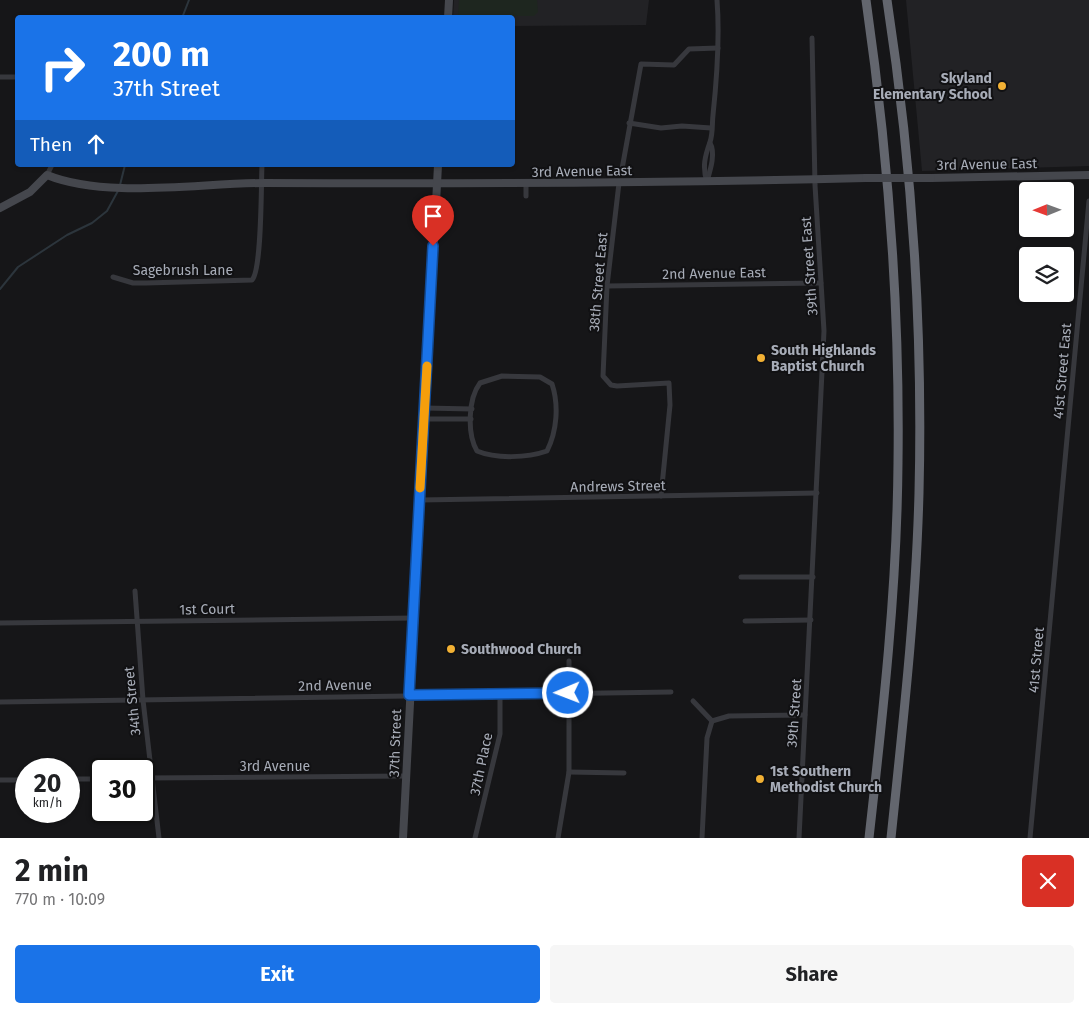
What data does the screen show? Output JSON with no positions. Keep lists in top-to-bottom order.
{
  "streets": {
    "street": [
      "3rd Avenue East",
      "39th Street East",
      "Sagebrush Lane",
      "2nd Avenue East",
      "38th Street East",
      "41st Street East",
      "Andrews Street",
      "1st Court",
      "41st Street",
      "2nd Avenue",
      "34th Street",
      "39th Street",
      "37th Street",
      "37th Place",
      "3rd Avenue"
    ]
  },
  "crossings": [
    ["3rd Avenue East", "39th Street East"],
    ["3rd Avenue East", "Sagebrush Lane"],
    ["3rd Avenue East", "38th Street East"],
    ["3rd Avenue East", "37th Street"],
    ["39th Street East", "2nd Avenue East"],
    ["39th Street East", "Andrews Street"],
    ["39th Street East", "39th Street"],
    ["2nd Avenue East", "38th Street East"],
    ["38th Street East", "Andrews Street"],
    ["41st Street East", "41st Street"],
    ["Andrews Street", "39th Street"],
    ["Andrews Street", "37th Street"],
    ["1st Court", "34th Street"],
    ["1st Court", "37th Street"],
    ["2nd Avenue", "34th Street"],
    ["2nd Avenue", "37th Street"],
    ["2nd Avenue", "37th Place"],
    ["37th Street", "3rd Avenue"]
  ],
  "places": [
    "Skyland Elementary School",
    "South Highlands Baptist Church",
    "Southwood Church",
    "1st Southern Methodist Church"
  ],
  "north": "left",
  "page": {
    "turn": ["200 m", "37th Street"],
    "then": "Then",
    "speed": "20 km/h",
    "limit": "30",
    "heading": ["2 min", "770 m · 10:09"],
    "buttons": ["Exit", "Share"]
  }
}
